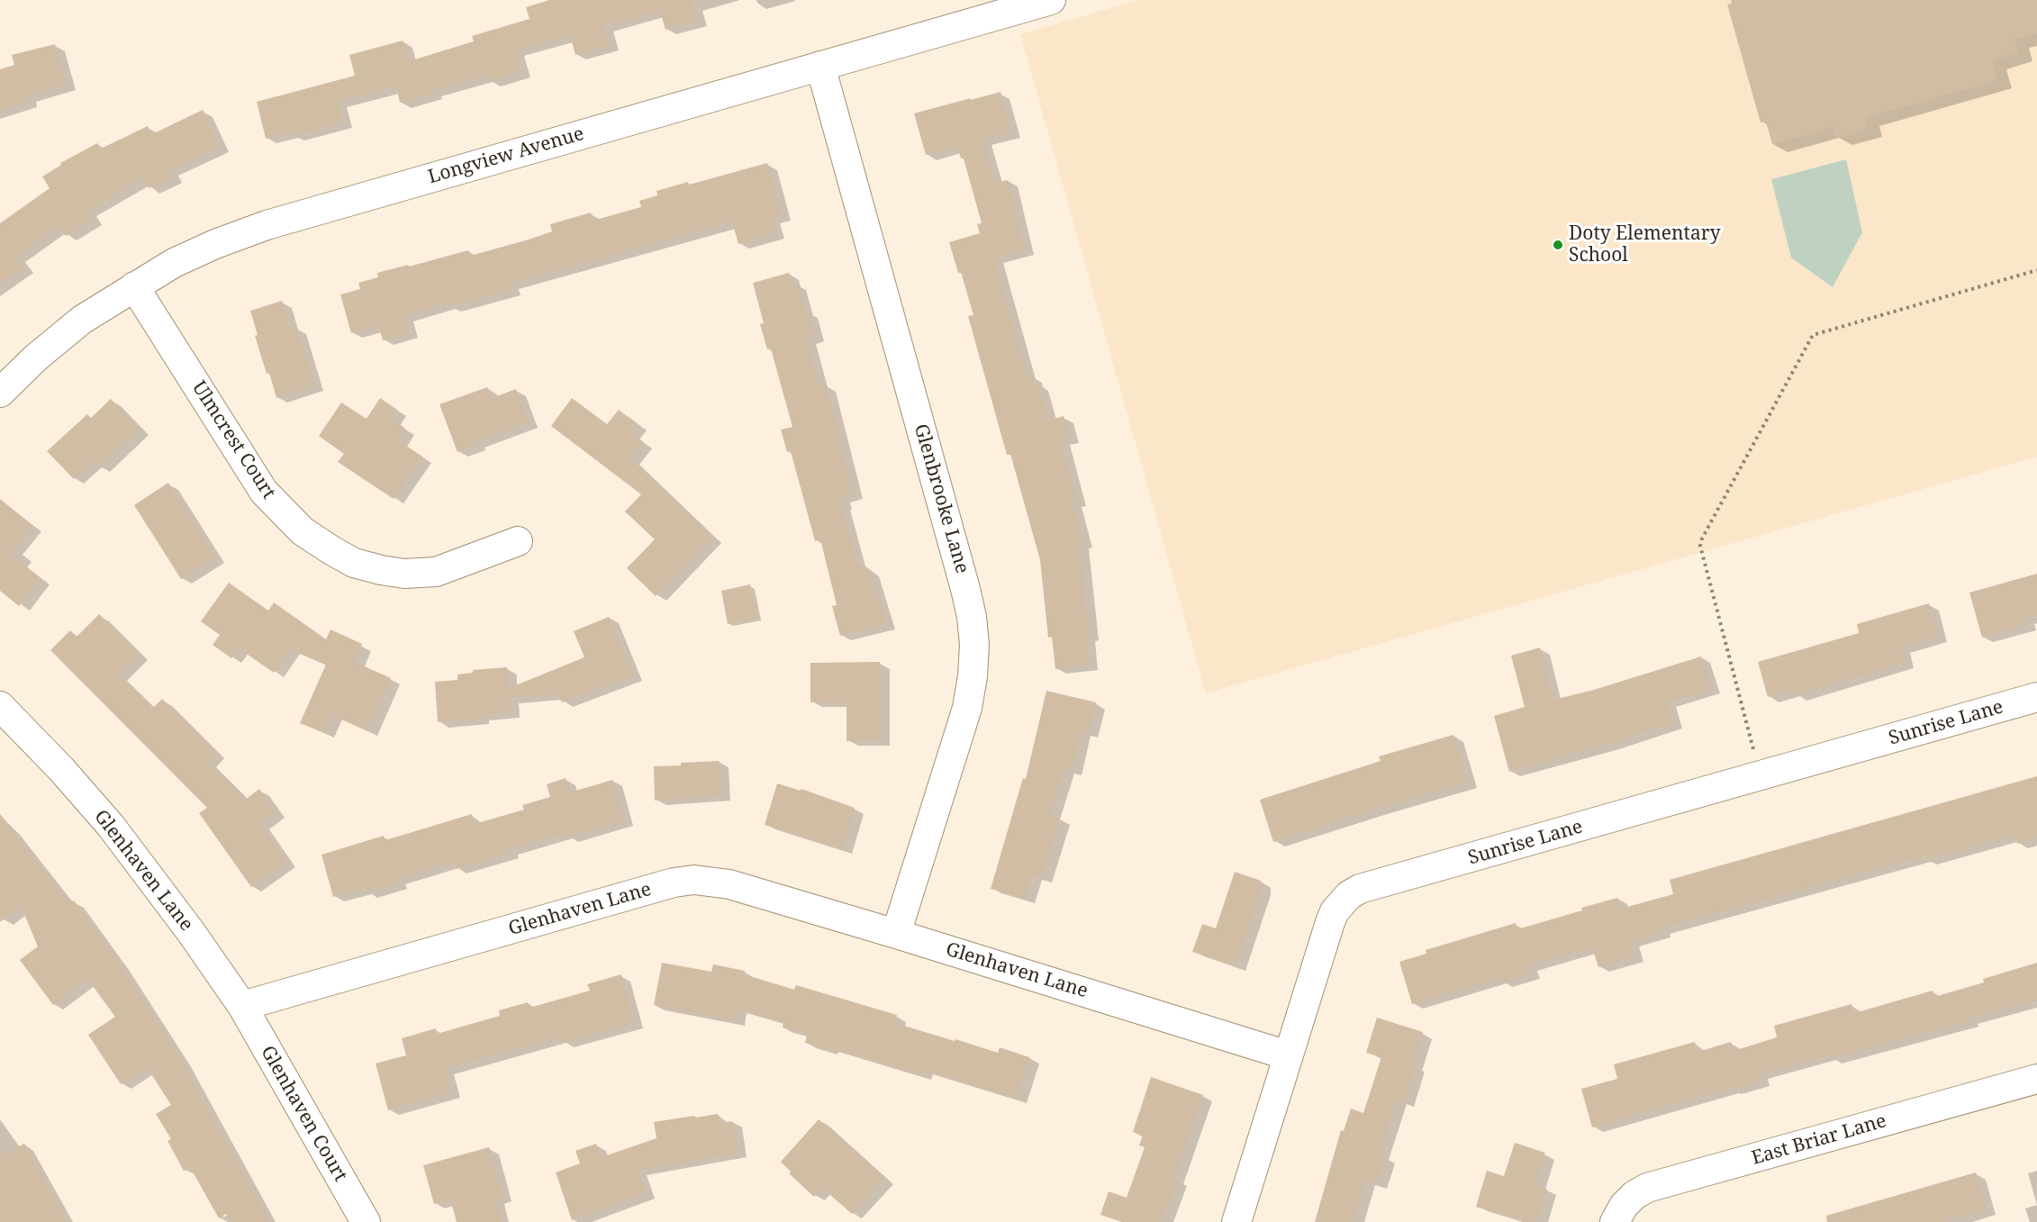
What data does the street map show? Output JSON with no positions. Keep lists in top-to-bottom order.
{
  "streets": {
    "street": [
      "Longview Avenue",
      "Ulmcrest Court",
      "Glenbrooke Lane",
      "Sunrise Lane",
      "Glenhaven Lane",
      "Glenhaven Court",
      "East Briar Lane"
    ]
  },
  "crossings": [
    ["Longview Avenue", "Ulmcrest Court"],
    ["Longview Avenue", "Glenbrooke Lane"],
    ["Glenbrooke Lane", "Glenhaven Lane"],
    ["Sunrise Lane", "Glenhaven Lane"],
    ["Glenhaven Lane", "Glenhaven Court"]
  ],
  "places": ["Doty Elementary School"]
}
